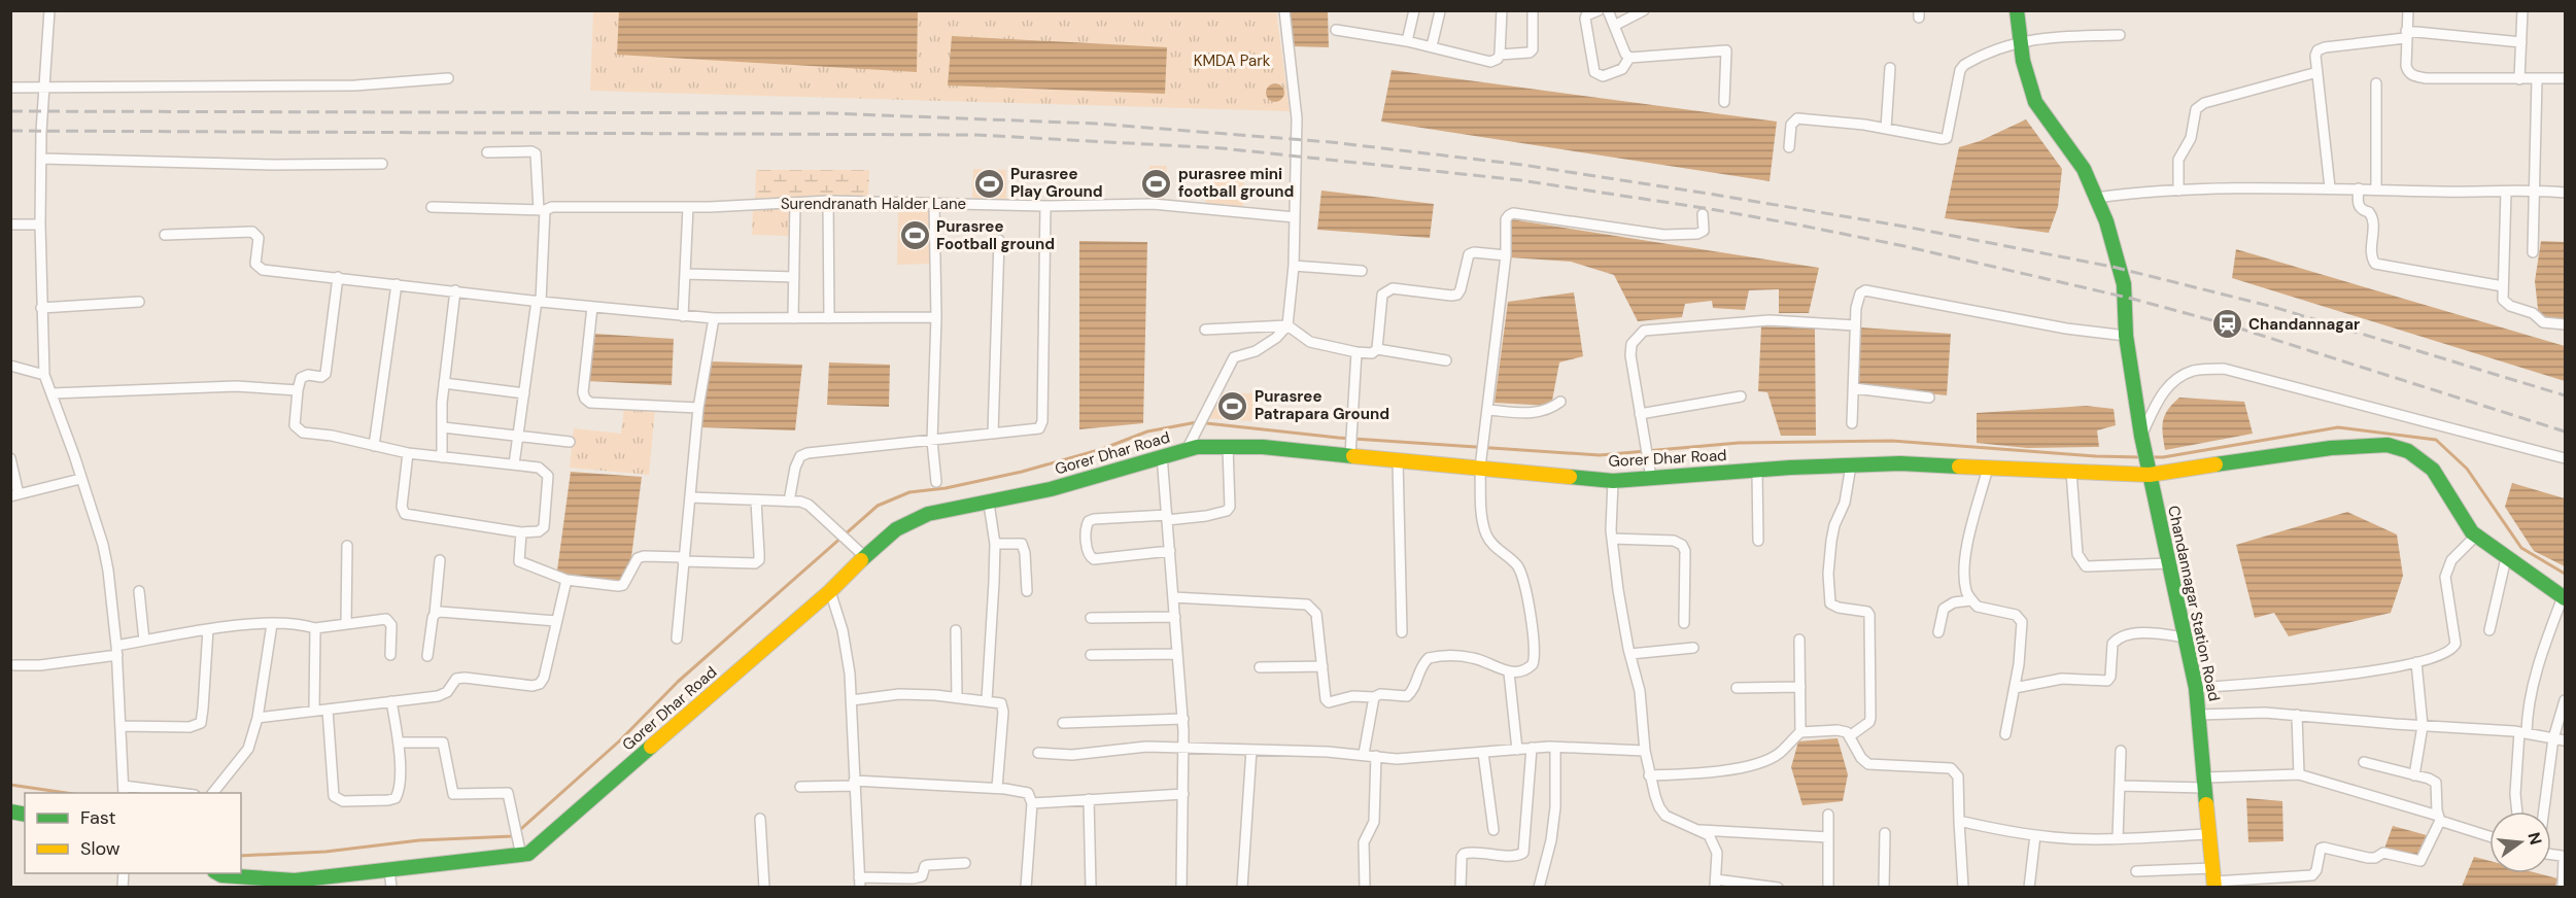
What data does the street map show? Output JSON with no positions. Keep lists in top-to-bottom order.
{
  "streets": {
    "street": ["Surendranath Halder Lane", "Gorer Dhar Road", "Chandannagar Station Road"]
  },
  "crossings": [
    ["Gorer Dhar Road", "Chandannagar Station Road"]
  ],
  "parks": ["KMDA Park"],
  "places": {
    "sports": [
      "Purasree Play Ground",
      "purasree mini football ground",
      "Purasree Football ground",
      "Purasree Patrapara Ground"
    ],
    "station": ["Chandannagar"]
  },
  "legend": ["Fast", "Slow"],
  "north": "right"
}
